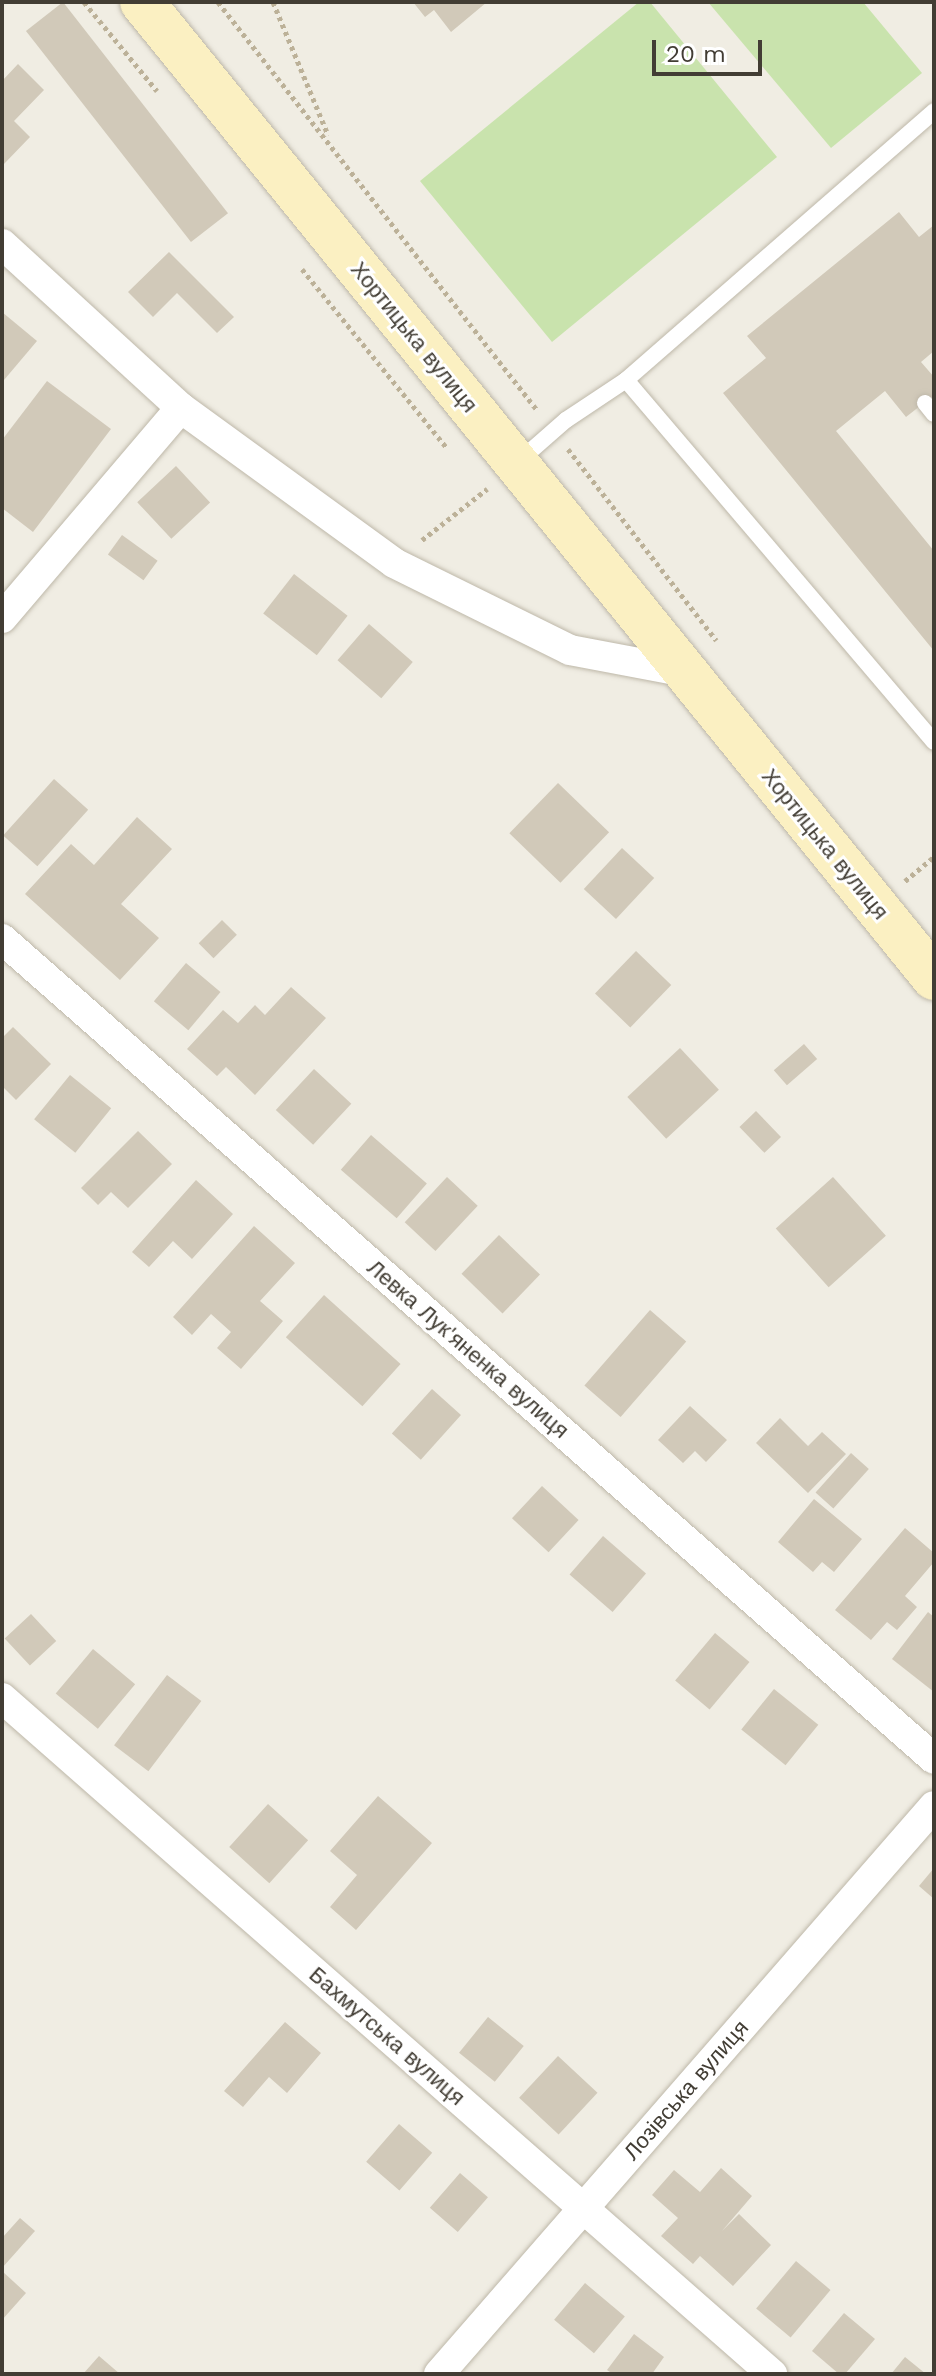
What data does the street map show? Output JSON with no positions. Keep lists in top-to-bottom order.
{
  "streets": {
    "street": [
      "Хортицька вулиця",
      "Левка Лук'яненка вулиця",
      "Бахмутська вулиця",
      "Лозівська вулиця"
    ]
  },
  "crossings": [
    ["Бахмутська вулиця", "Лозівська вулиця"]
  ],
  "scale_bar": "20 m"
}
